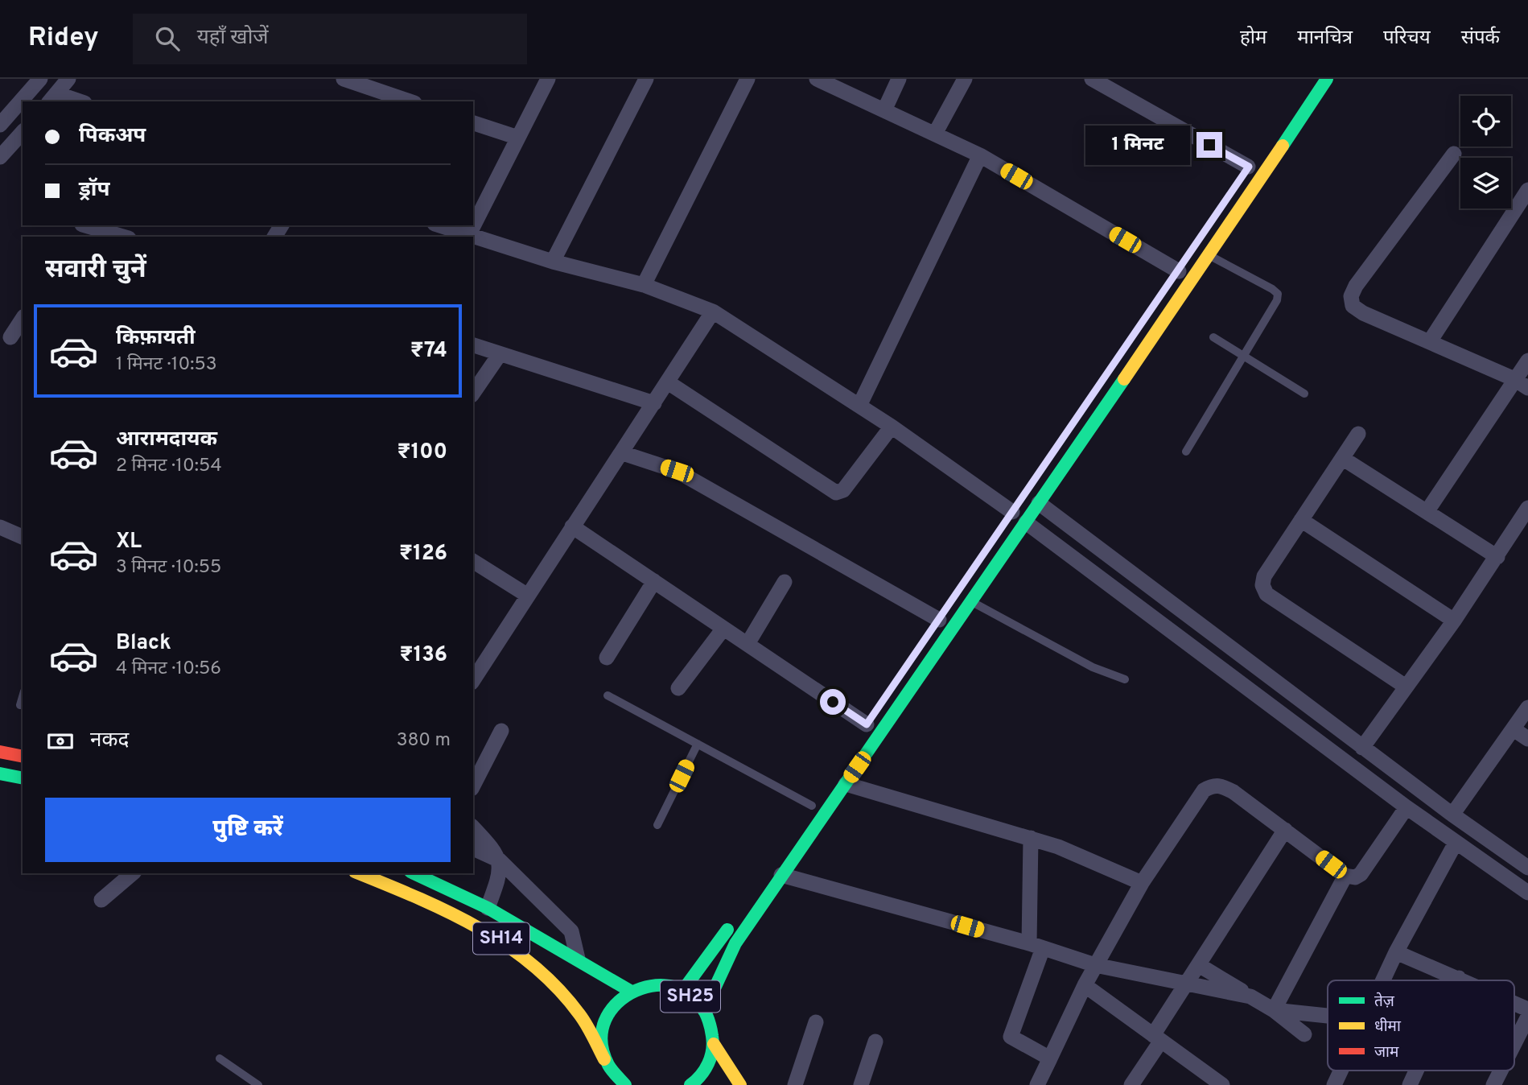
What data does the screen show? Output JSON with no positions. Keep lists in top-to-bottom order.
{
  "streets": {
    "main road": ["SH14", "SH25"]
  },
  "crossings": [
    ["SH14", "SH25"]
  ],
  "legend": ["तेज़", "धीमा", "जाम"],
  "page": {
    "header": "Ridey",
    "search": "यहाँ खोजें",
    "nav": [
      "होम",
      "मानचित्र",
      "परिचय",
      "संपर्क"
    ],
    "banner": ["पिकअप", "ड्रॉप"],
    "bubble": "1 मिनट",
    "heading": "सवारी चुनें",
    "list": [
      {
        "name": "किफ़ायती",
        "note": "1 मिनट · 10:53",
        "value": "₹74"
      },
      {
        "name": "आरामदायक",
        "note": "2 मिनट · 10:54",
        "value": "₹100"
      },
      {
        "name": "XL",
        "note": "3 मिनट · 10:55",
        "value": "₹126"
      },
      {
        "name": "Black",
        "note": "4 मिनट · 10:56",
        "value": "₹136"
      }
    ],
    "pay": ["नकद", "380 m"],
    "buttons": "पुष्टि करें"
  }
}
